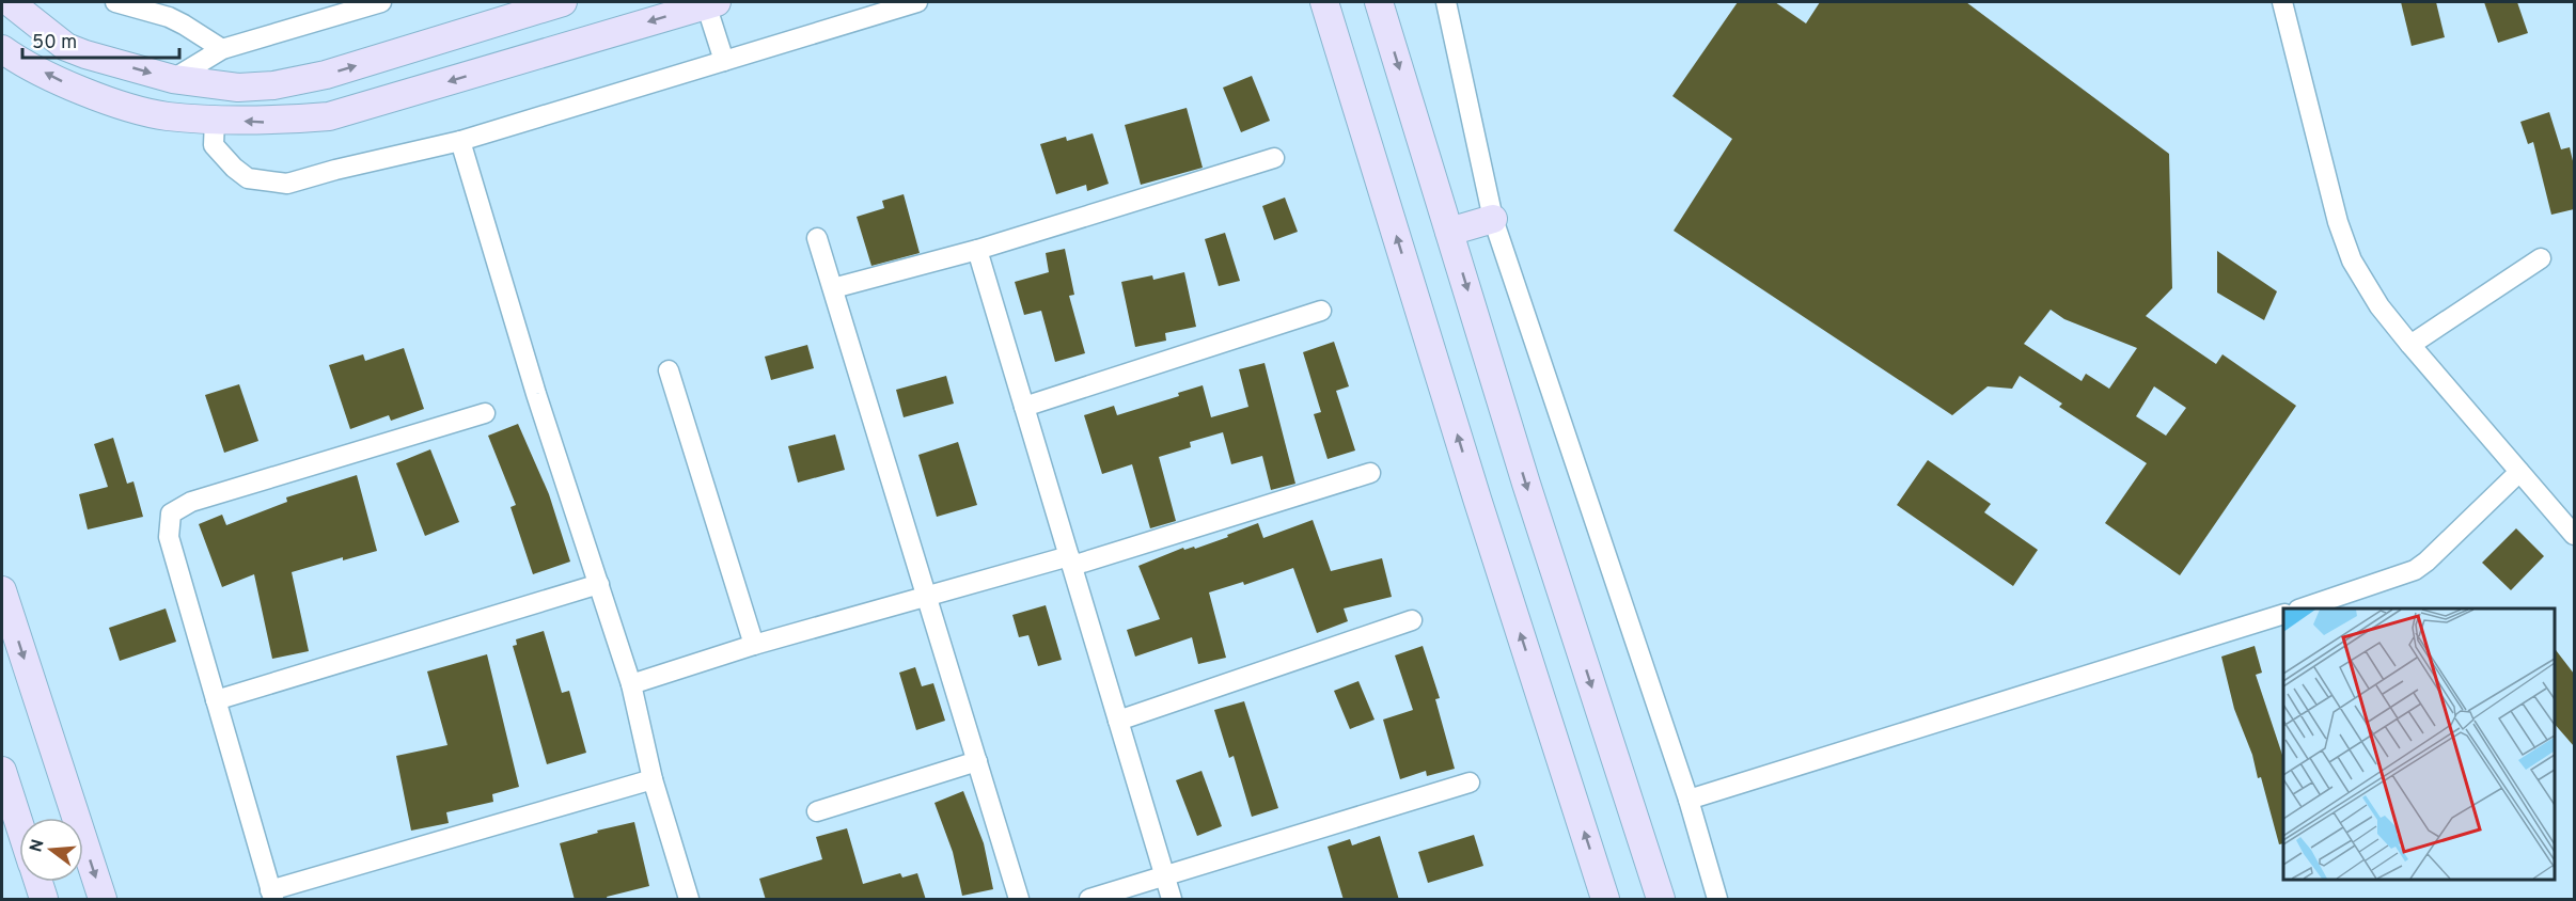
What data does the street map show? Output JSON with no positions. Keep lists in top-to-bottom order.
{
  "scale_bar": "50 m",
  "north": "left"
}
